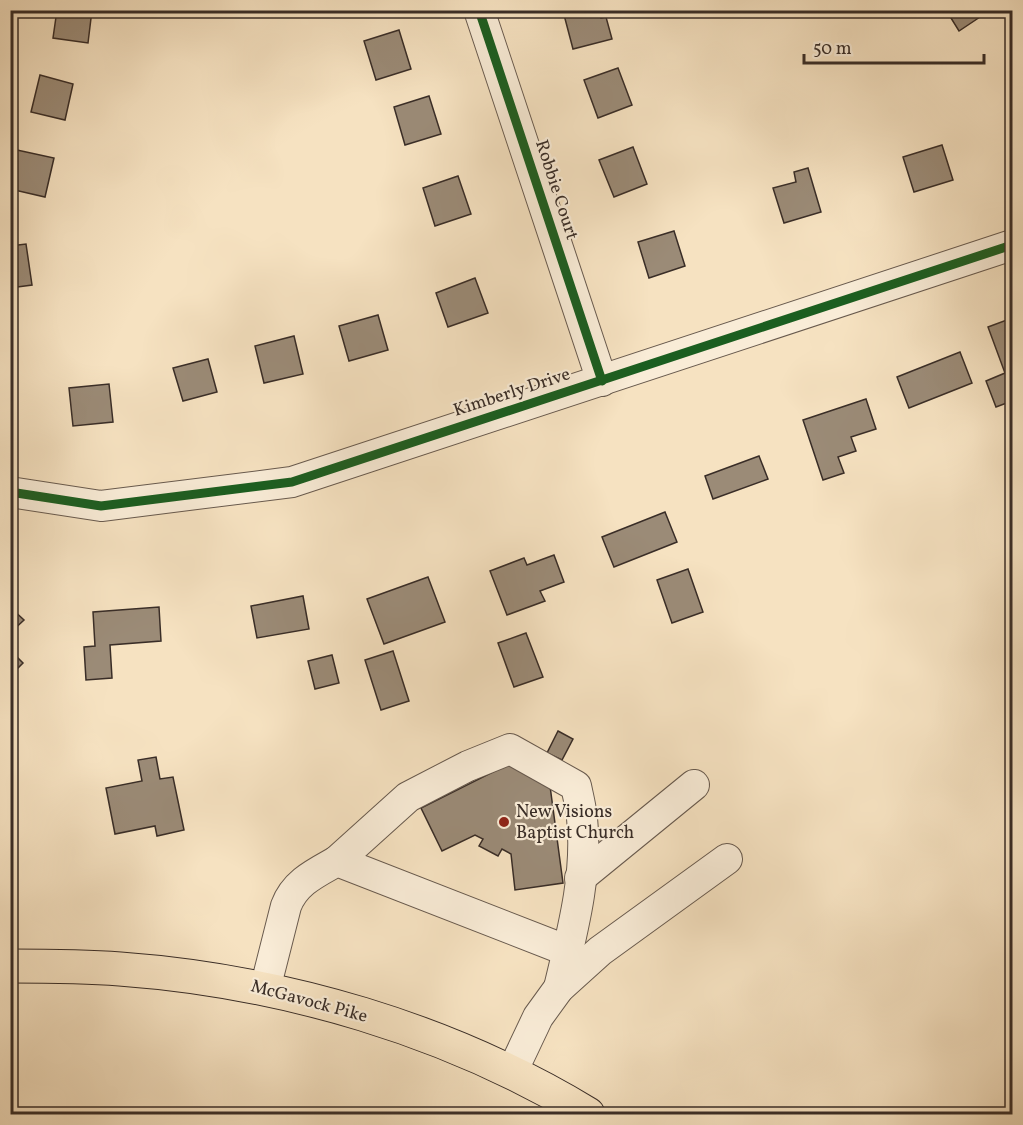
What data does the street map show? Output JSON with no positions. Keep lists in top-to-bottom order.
{
  "streets": {
    "main road": ["McGavock Pike"],
    "street": ["Robbie Court", "Kimberly Drive"]
  },
  "crossings": [
    ["Robbie Court", "Kimberly Drive"]
  ],
  "places": ["New Visions Baptist Church"],
  "scale_bar": "50 m"
}
